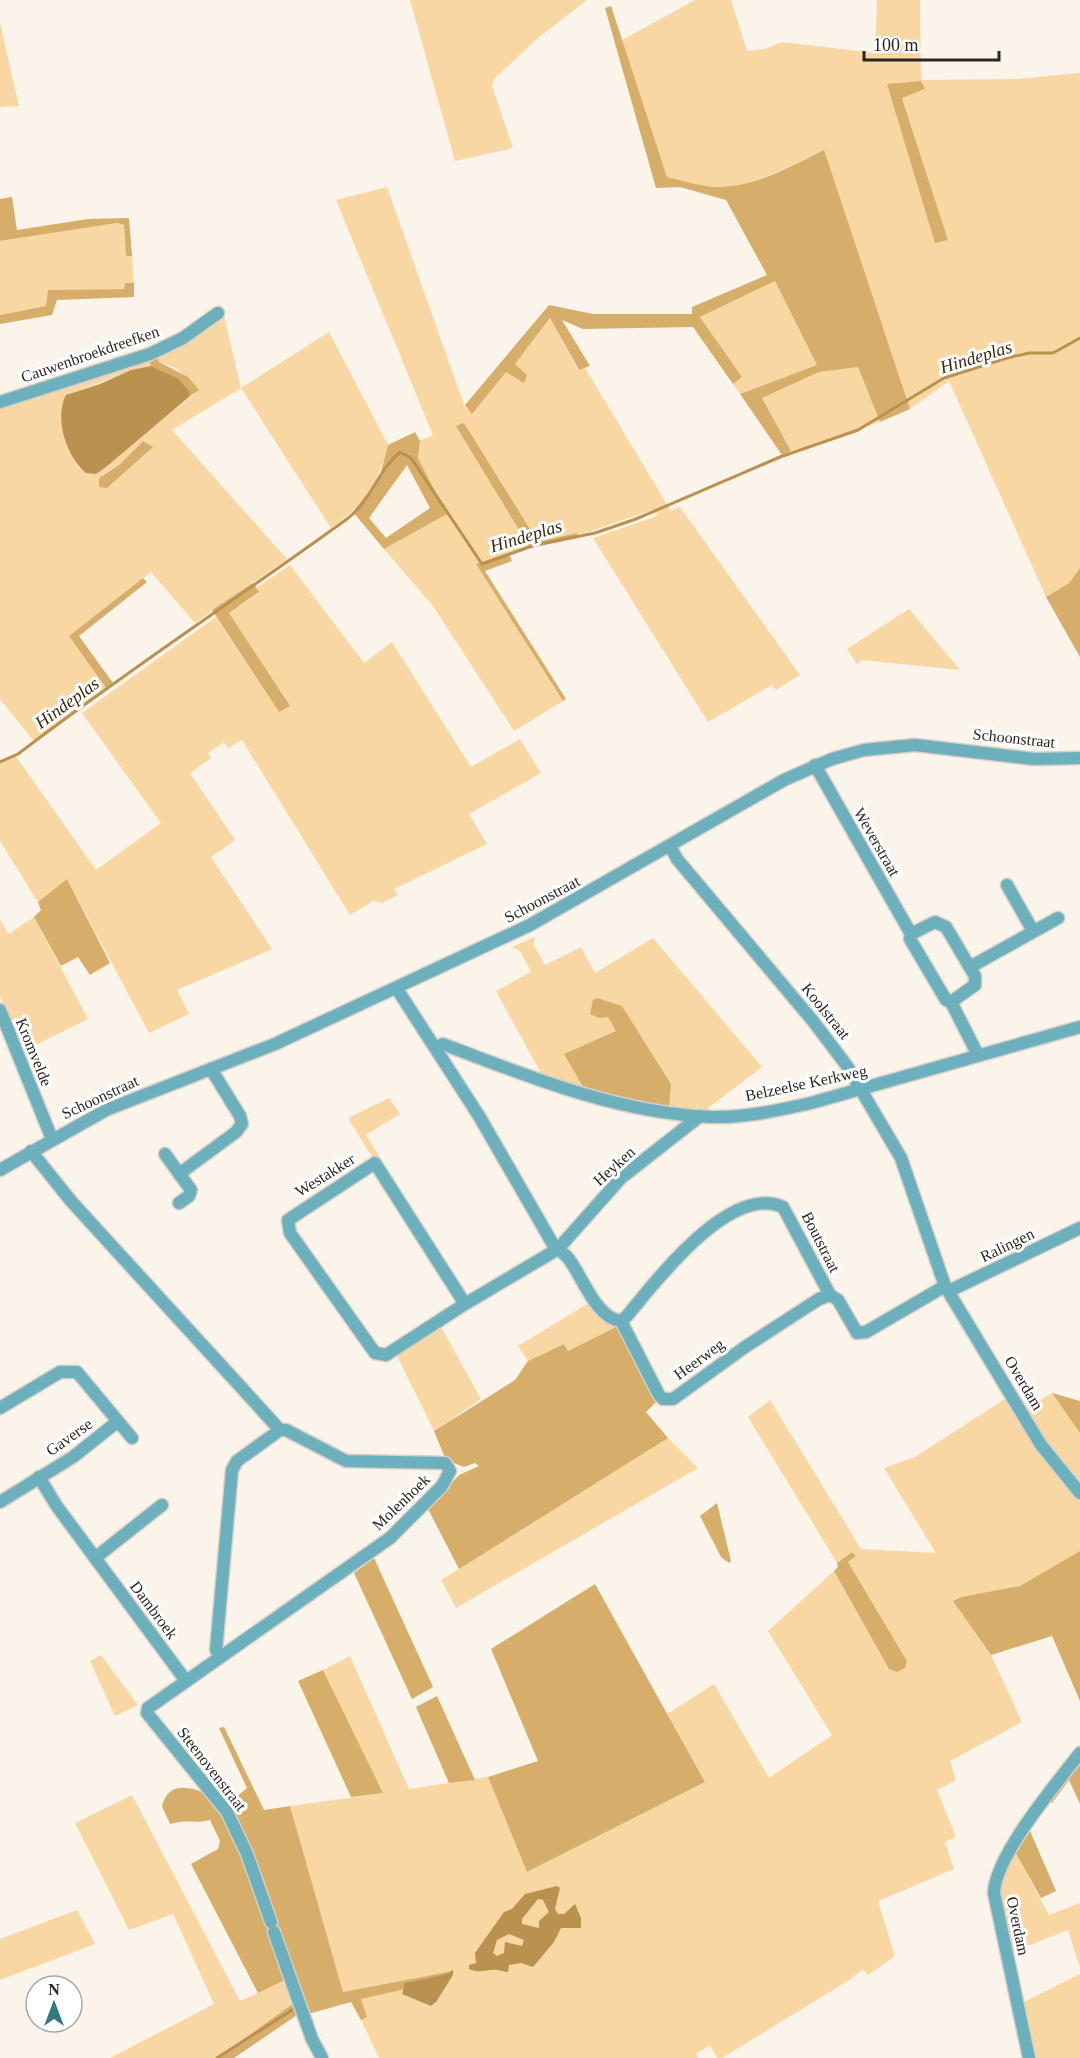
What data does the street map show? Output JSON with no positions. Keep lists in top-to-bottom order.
{
  "streets": {
    "street": [
      "Cauwenbroekdreefken",
      "Schoonstraat",
      "Weverstraat",
      "Koolstraat",
      "Kromvelde",
      "Belzeelse Kerkweg",
      "Heyken",
      "Westakker",
      "Boutstraat",
      "Ralingen",
      "Heerweg",
      "Overdam",
      "Gaverse",
      "Molenhoek",
      "Dambroek",
      "Steenovenstraat"
    ]
  },
  "crossings": [
    ["Schoonstraat", "Weverstraat"],
    ["Schoonstraat", "Koolstraat"],
    ["Schoonstraat", "Kromvelde"],
    ["Schoonstraat", "Molenhoek"],
    ["Weverstraat", "Belzeelse Kerkweg"],
    ["Koolstraat", "Belzeelse Kerkweg"],
    ["Koolstraat", "Boutstraat"],
    ["Koolstraat", "Ralingen"],
    ["Koolstraat", "Overdam"],
    ["Belzeelse Kerkweg", "Heyken"],
    ["Boutstraat", "Ralingen"],
    ["Boutstraat", "Heerweg"],
    ["Boutstraat", "Overdam"],
    ["Ralingen", "Overdam"],
    ["Gaverse", "Dambroek"],
    ["Molenhoek", "Dambroek"],
    ["Molenhoek", "Steenovenstraat"]
  ],
  "water": ["Hindeplas"],
  "scale_bar": "100 m",
  "north": "top"
}
